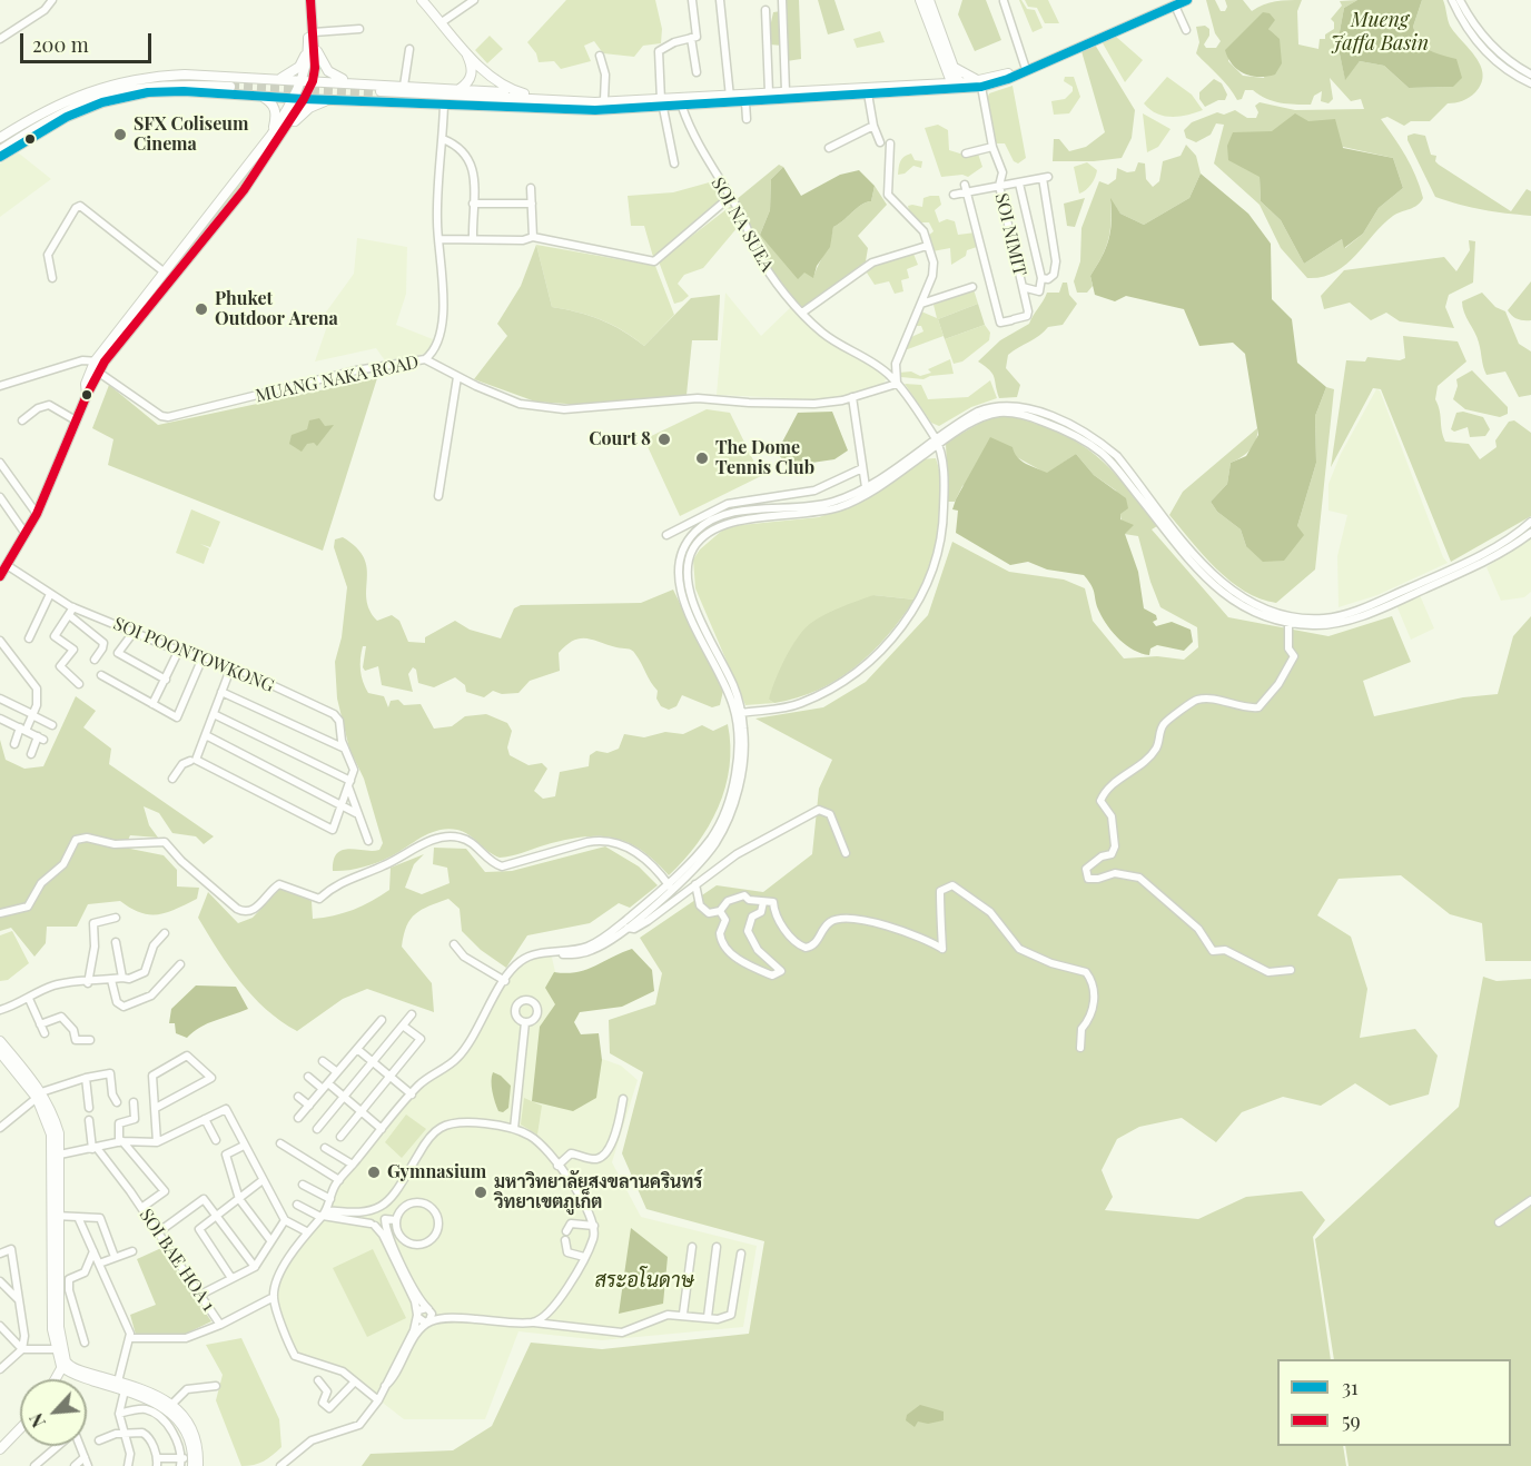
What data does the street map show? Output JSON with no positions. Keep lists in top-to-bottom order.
{
  "streets": {
    "street": [
      "SOI NA SUEA",
      "SOI NIMIT",
      "MUANG NAKA ROAD",
      "SOI POONTOWKONG",
      "SOI BAE HOA 1"
    ]
  },
  "crossings": [
    ["SOI NA SUEA", "MUANG NAKA ROAD"]
  ],
  "water": ["Mueng Jaffa Basin", "สระอโนดาษ"],
  "places": [
    "SFX Coliseum Cinema",
    "Phuket Outdoor Arena",
    "Court 8",
    "The Dome Tennis Club",
    "Gymnasium",
    "มหาวิทยาลัยสงขลานครินทร์ วิทยาเขตภูเก็ต"
  ],
  "lines": ["transit line 31", "transit line 59"],
  "legend": ["31", "59"],
  "scale_bar": "200 m",
  "north": "bottom left"
}
